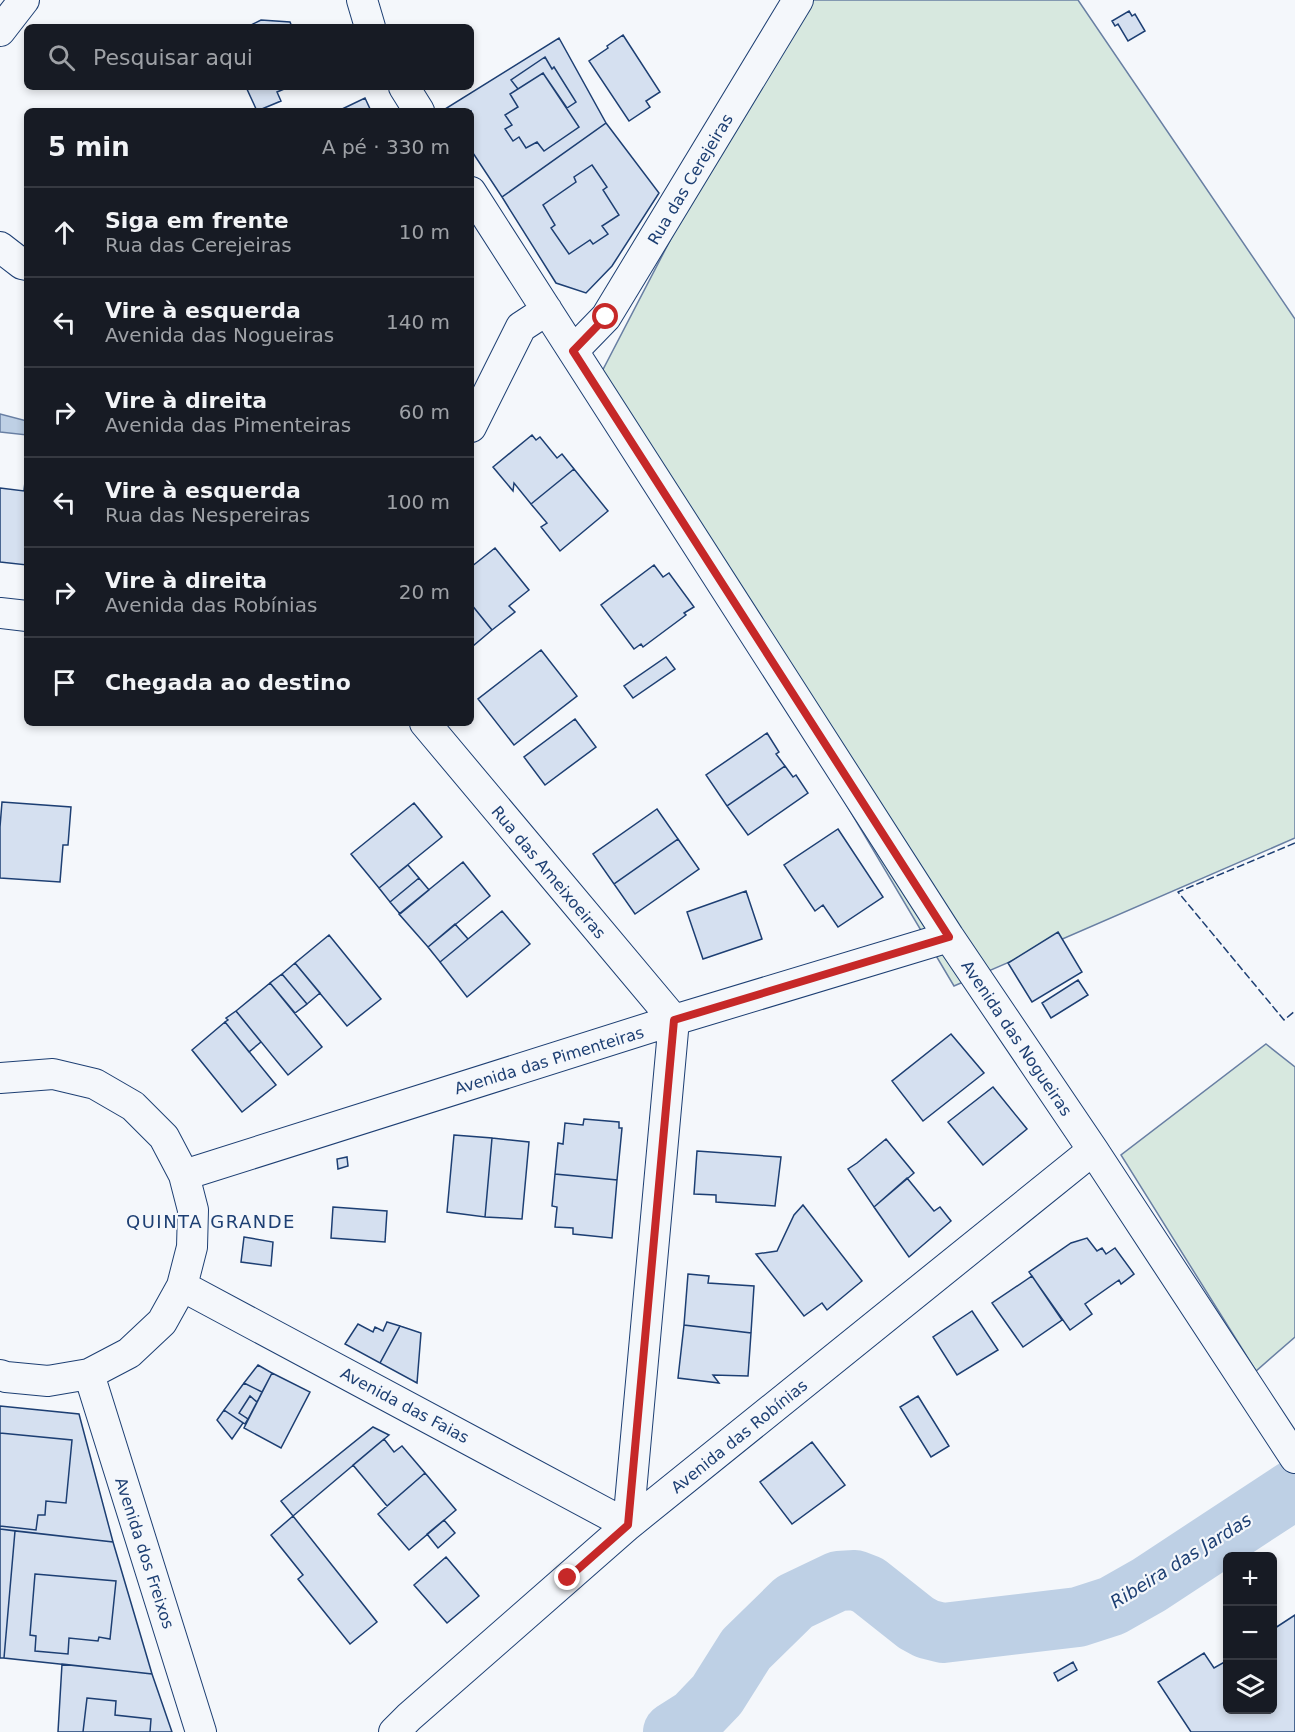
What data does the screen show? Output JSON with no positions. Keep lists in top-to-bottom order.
{
  "streets": {
    "street": [
      "Rua das Cerejeiras",
      "Rua das Ameixoeiras",
      "Avenida das Nogueiras",
      "Avenida das Pimenteiras",
      "Avenida das Faias",
      "Avenida das Robínias",
      "Avenida dos Freixos"
    ]
  },
  "crossings": [
    ["Rua das Cerejeiras", "Avenida das Nogueiras"],
    ["Rua das Ameixoeiras", "Avenida das Pimenteiras"],
    ["Avenida das Nogueiras", "Avenida das Pimenteiras"],
    ["Avenida das Nogueiras", "Avenida das Robínias"],
    ["Avenida das Faias", "Avenida das Robínias"]
  ],
  "districts": ["QUINTA GRANDE"],
  "water": ["Ribeira das Jardas"],
  "page": {
    "search": "Pesquisar aqui",
    "heading": ["5 min", "A pé · 330 m"],
    "list": [
      ["Siga em frente", "Rua das Cerejeiras", "10 m"],
      ["Vire à esquerda", "Avenida das Nogueiras", "140 m"],
      ["Vire à direita", "Avenida das Pimenteiras", "60 m"],
      ["Vire à esquerda", "Rua das Nespereiras", "100 m"],
      ["Vire à direita", "Avenida das Robínias", "20 m"],
      "Chegada ao destino"
    ],
    "map_buttons": ["+", "−"]
  }
}
